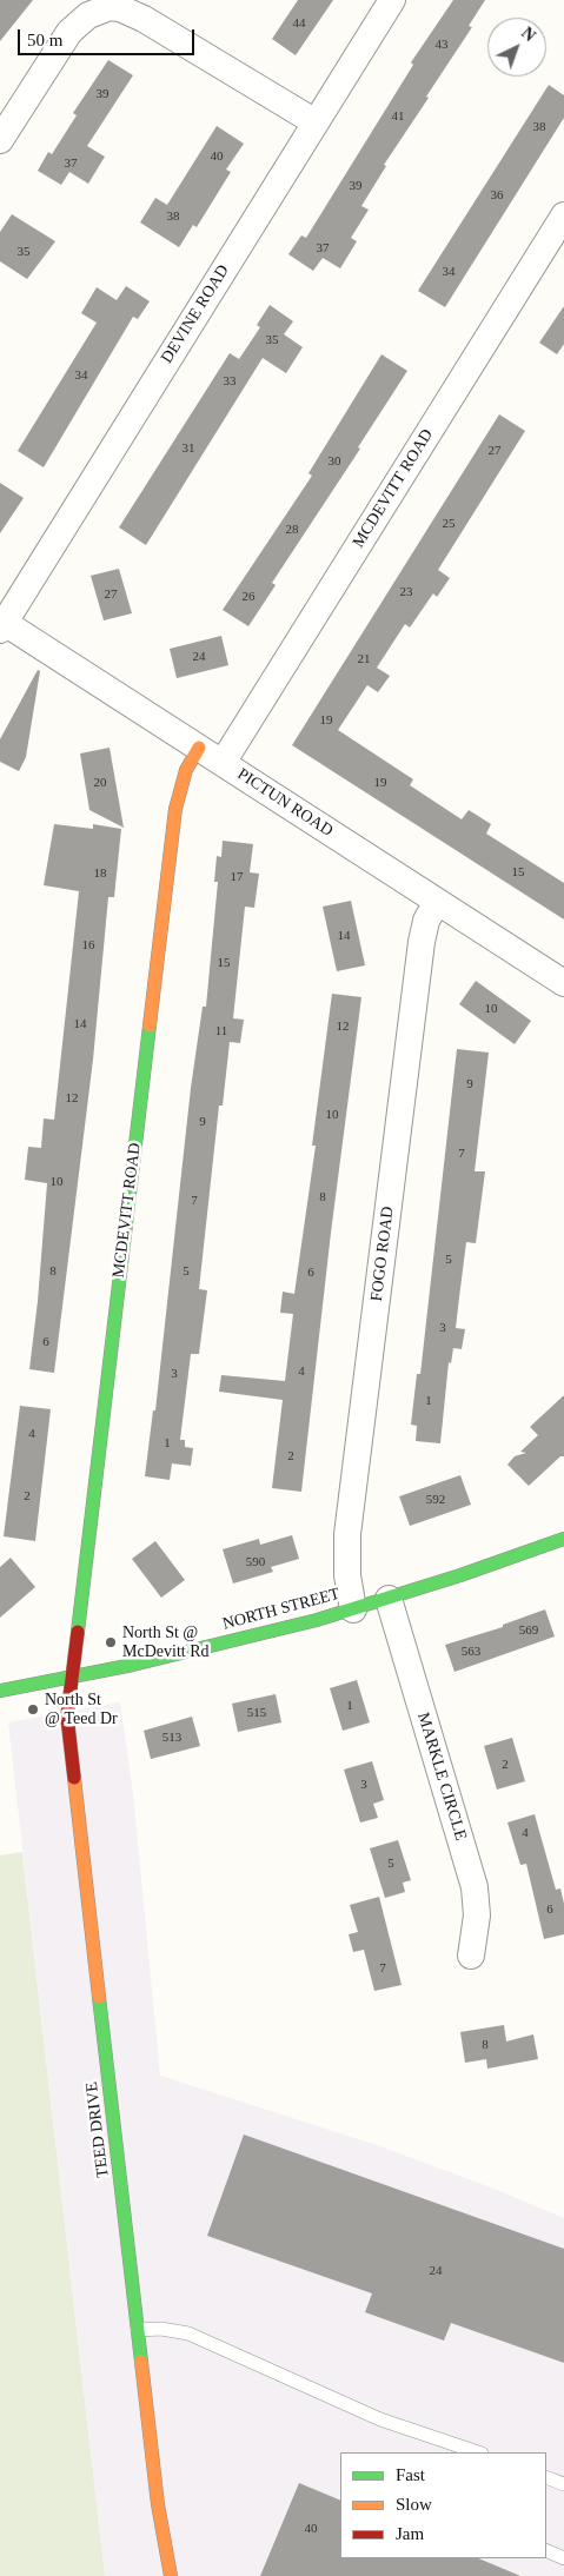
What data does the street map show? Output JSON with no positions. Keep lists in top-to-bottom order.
{
  "streets": {
    "street": [
      "DEVINE ROAD",
      "MCDEVITT ROAD",
      "PICTUN ROAD",
      "FOGO ROAD",
      "NORTH STREET",
      "MARKLE CIRCLE",
      "TEED DRIVE"
    ]
  },
  "crossings": [
    ["DEVINE ROAD", "PICTUN ROAD"],
    ["MCDEVITT ROAD", "PICTUN ROAD"],
    ["MCDEVITT ROAD", "NORTH STREET"],
    ["MCDEVITT ROAD", "TEED DRIVE"],
    ["PICTUN ROAD", "FOGO ROAD"],
    ["FOGO ROAD", "NORTH STREET"],
    ["NORTH STREET", "MARKLE CIRCLE"],
    ["NORTH STREET", "TEED DRIVE"]
  ],
  "places": ["North St @ McDevitt Rd", "North St @ Teed Dr"],
  "house_numbers": [
    "44",
    "43",
    "39",
    "41",
    "38",
    "40",
    "37",
    "39",
    "36",
    "38",
    "37",
    "35",
    "34",
    "35",
    "34",
    "33",
    "31",
    "27",
    "30",
    "25",
    "28",
    "23",
    "27",
    "26",
    "24",
    "21",
    "19",
    "20",
    "19",
    "15",
    "18",
    "17",
    "14",
    "16",
    "15",
    "10",
    "14",
    "12",
    "11",
    "9",
    "12",
    "10",
    "9",
    "7",
    "10",
    "8",
    "7",
    "5",
    "8",
    "5",
    "6",
    "3",
    "6",
    "4",
    "3",
    "1",
    "4",
    "1",
    "2",
    "2",
    "592",
    "590",
    "569",
    "563",
    "1",
    "515",
    "513",
    "2",
    "3",
    "4",
    "5",
    "6",
    "7",
    "8",
    "24",
    "40"
  ],
  "legend": ["Fast", "Slow", "Jam"],
  "scale_bar": "50 m",
  "north": "top right"
}
